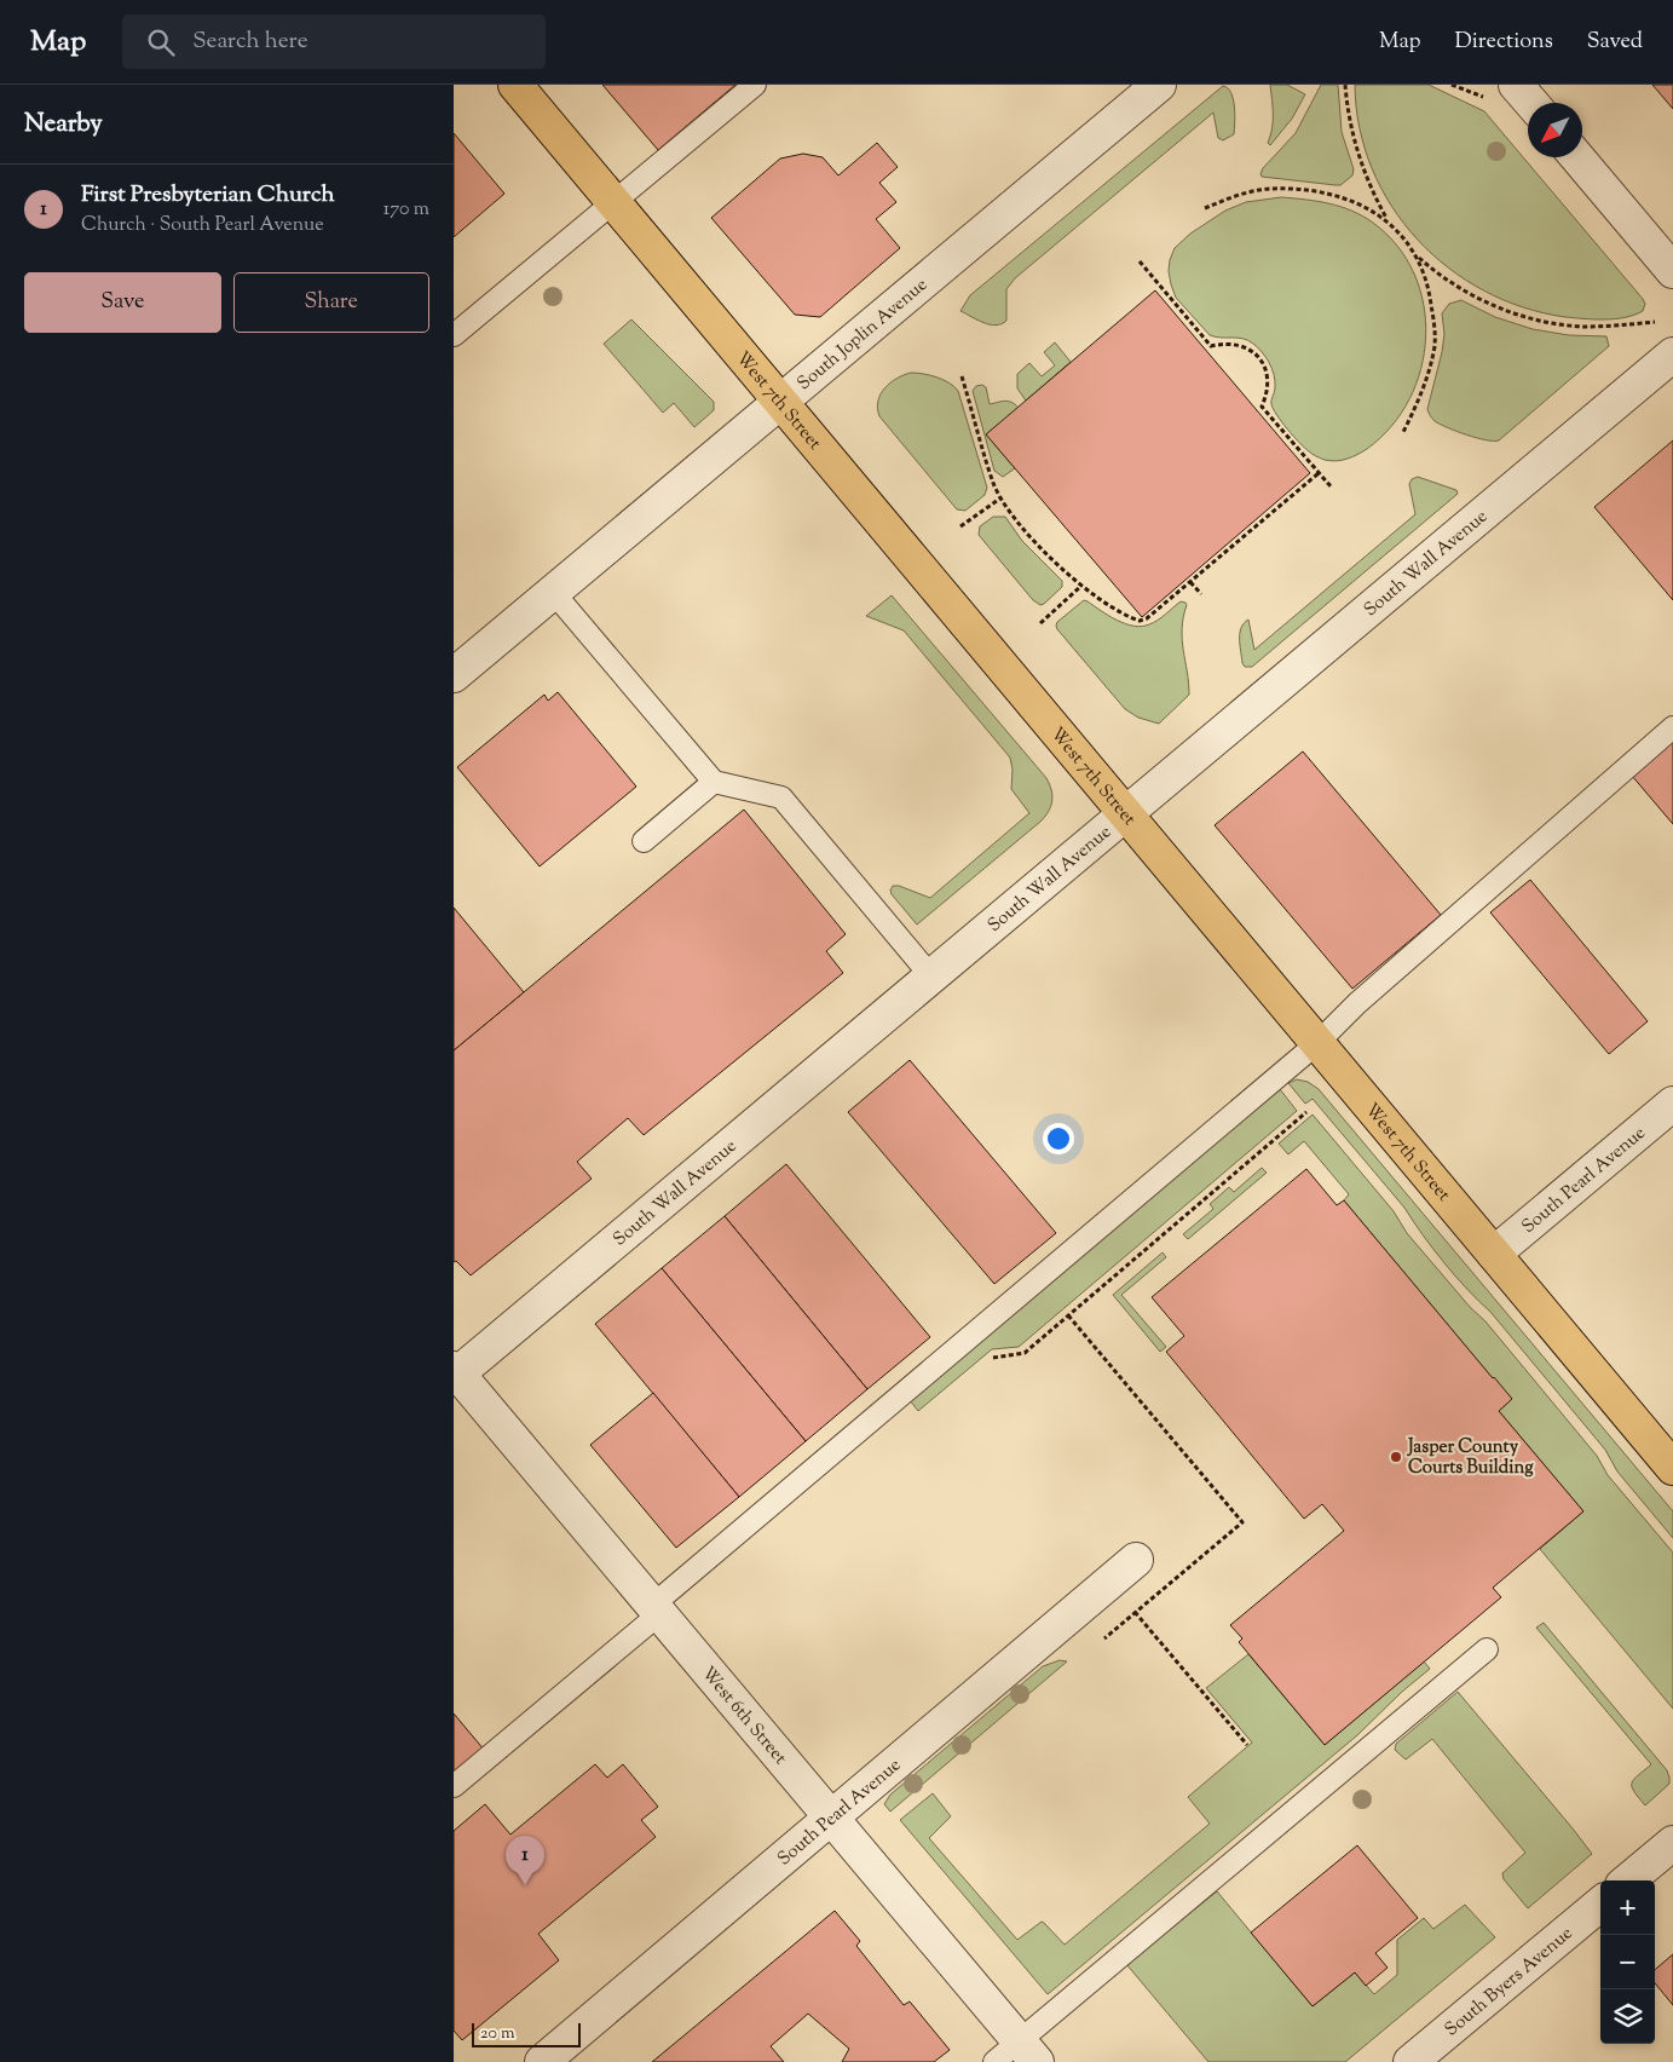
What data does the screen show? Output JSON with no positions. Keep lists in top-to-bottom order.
{
  "streets": {
    "main road": ["West 7th Street"],
    "street": [
      "South Joplin Avenue",
      "South Wall Avenue",
      "South Pearl Avenue",
      "West 6th Street",
      "South Byers Avenue"
    ]
  },
  "crossings": [
    ["South Joplin Avenue", "West 7th Street"],
    ["West 7th Street", "South Wall Avenue"],
    ["West 7th Street", "South Pearl Avenue"],
    ["South Wall Avenue", "West 6th Street"],
    ["South Pearl Avenue", "West 6th Street"]
  ],
  "places": ["Jasper County Courts Building"],
  "scale_bar": "20 m",
  "north": "bottom left",
  "page": {
    "header": "Map",
    "search": "Search here",
    "nav": ["Map", "Directions", "Saved"],
    "heading": "Nearby",
    "list": [
      {
        "mark": "1",
        "name": "First Presbyterian Church",
        "note": "Church · South Pearl Avenue",
        "value": "170 m"
      }
    ],
    "buttons": ["Save", "Share"],
    "pins": "1",
    "map_buttons": ["+", "−"],
    "scale": "20 m"
  }
}
